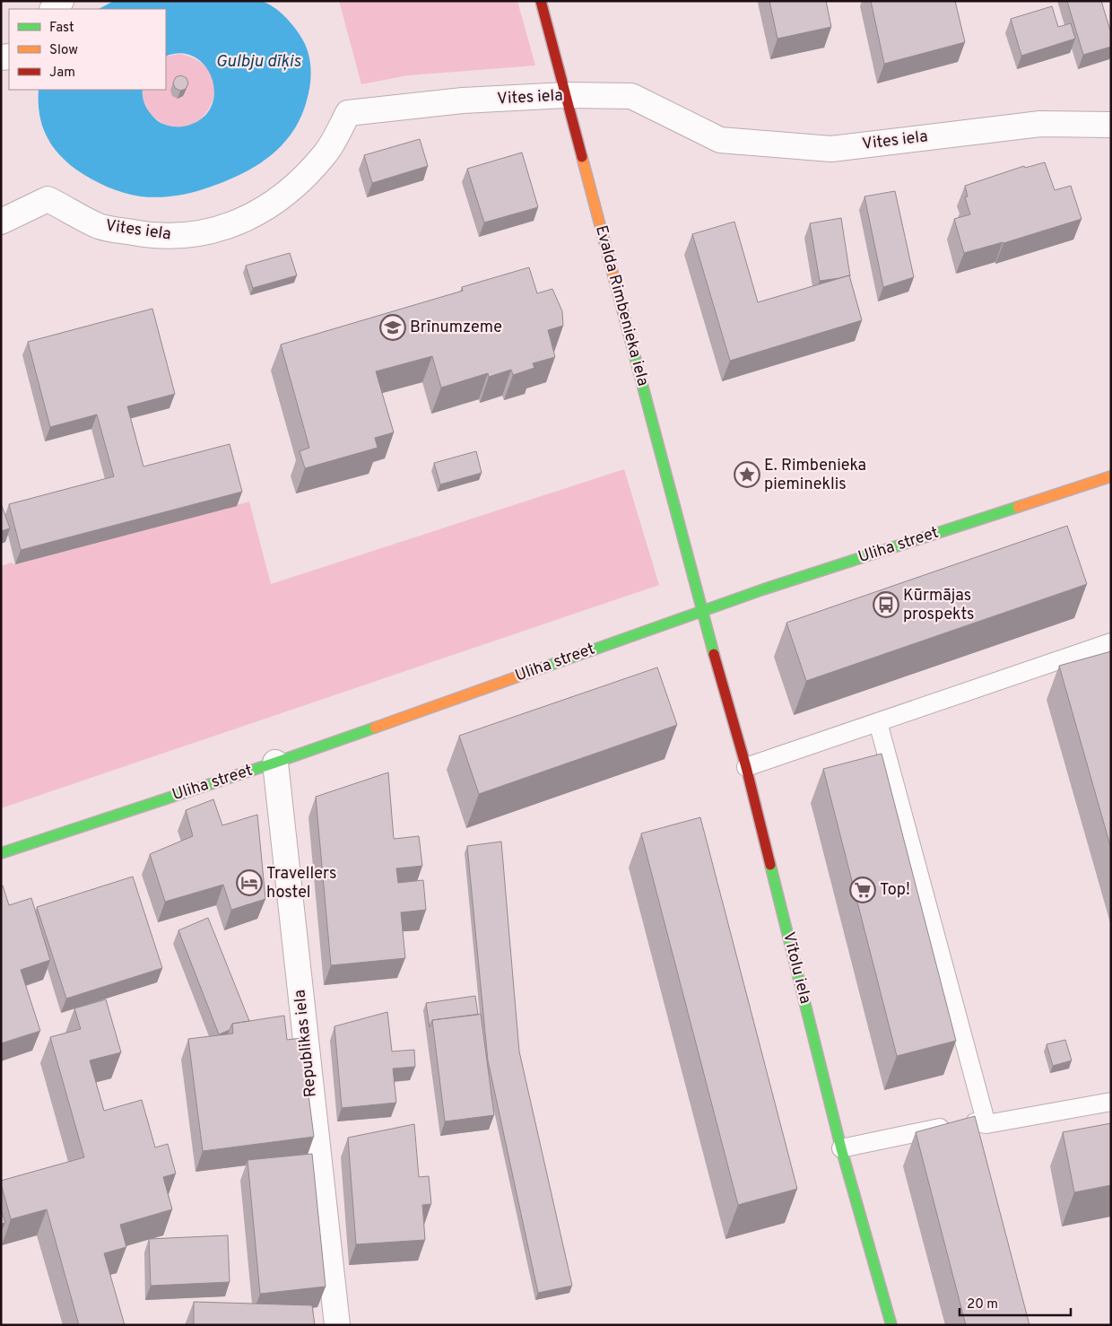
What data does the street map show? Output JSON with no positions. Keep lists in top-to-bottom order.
{
  "streets": {
    "street": [
      "Vites iela",
      "Evalda Rimbenieka iela",
      "Uliha street",
      "Vītolu iela",
      "Republikas iela"
    ]
  },
  "crossings": [
    ["Vites iela", "Evalda Rimbenieka iela"],
    ["Evalda Rimbenieka iela", "Uliha street"],
    ["Evalda Rimbenieka iela", "Vītolu iela"],
    ["Uliha street", "Vītolu iela"],
    ["Uliha street", "Republikas iela"]
  ],
  "water": ["Gulbju dīķis"],
  "places": {
    "school or university": ["Brīnumzeme"],
    "place": ["E. Rimbenieka piemineklis"],
    "bus stop": ["Kūrmājas prospekts"],
    "hotel": ["Travellers hostel"],
    "supermarket": ["Top!"]
  },
  "legend": ["Fast", "Slow", "Jam"],
  "scale_bar": "20 m"
}
